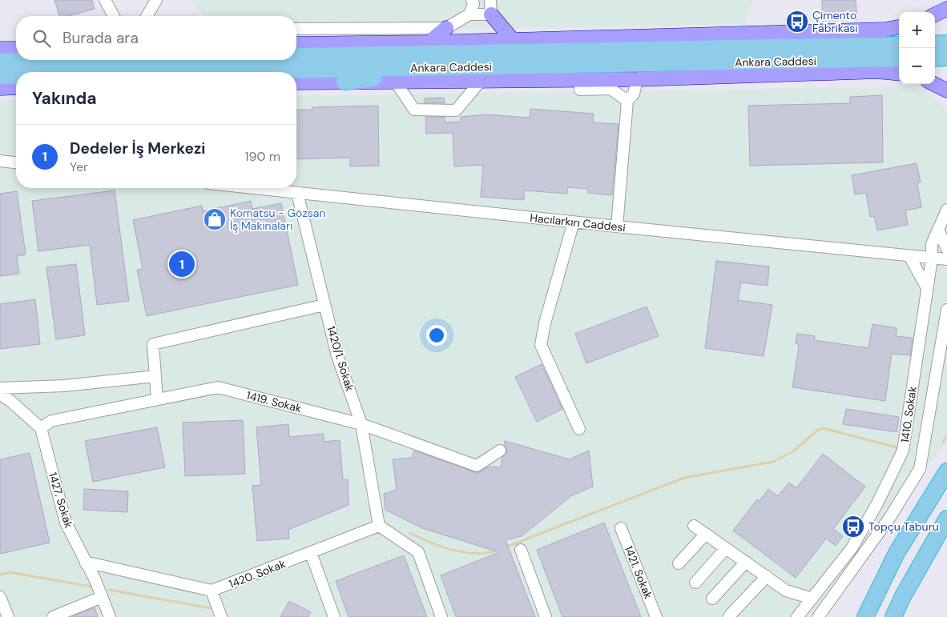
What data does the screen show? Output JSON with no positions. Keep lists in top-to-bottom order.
{
  "streets": {
    "highway": ["Ankara Caddesi"],
    "street": [
      "Hacılarkırı Caddesi",
      "1420/1. Sokak",
      "1419. Sokak",
      "1410. Sokak",
      "1427. Sokak",
      "1421. Sokak",
      "1420. Sokak"
    ]
  },
  "crossings": [
    ["Hacılarkırı Caddesi", "1420/1. Sokak"],
    ["Hacılarkırı Caddesi", "1410. Sokak"],
    ["1420/1. Sokak", "1419. Sokak"],
    ["1420/1. Sokak", "1420. Sokak"],
    ["1419. Sokak", "1427. Sokak"]
  ],
  "places": {
    "bus stop": ["Çimento Fabrikası", "Topçu Taburu"],
    "shop": ["Komatsu - Gözsan İş Makinaları"]
  },
  "page": {
    "map_buttons": ["+", "−"],
    "search": "Burada ara",
    "heading": "Yakında",
    "list": [
      {
        "mark": "1",
        "name": "Dedeler İş Merkezi",
        "note": "Yer",
        "value": "190 m"
      }
    ],
    "pins": "1"
  }
}
